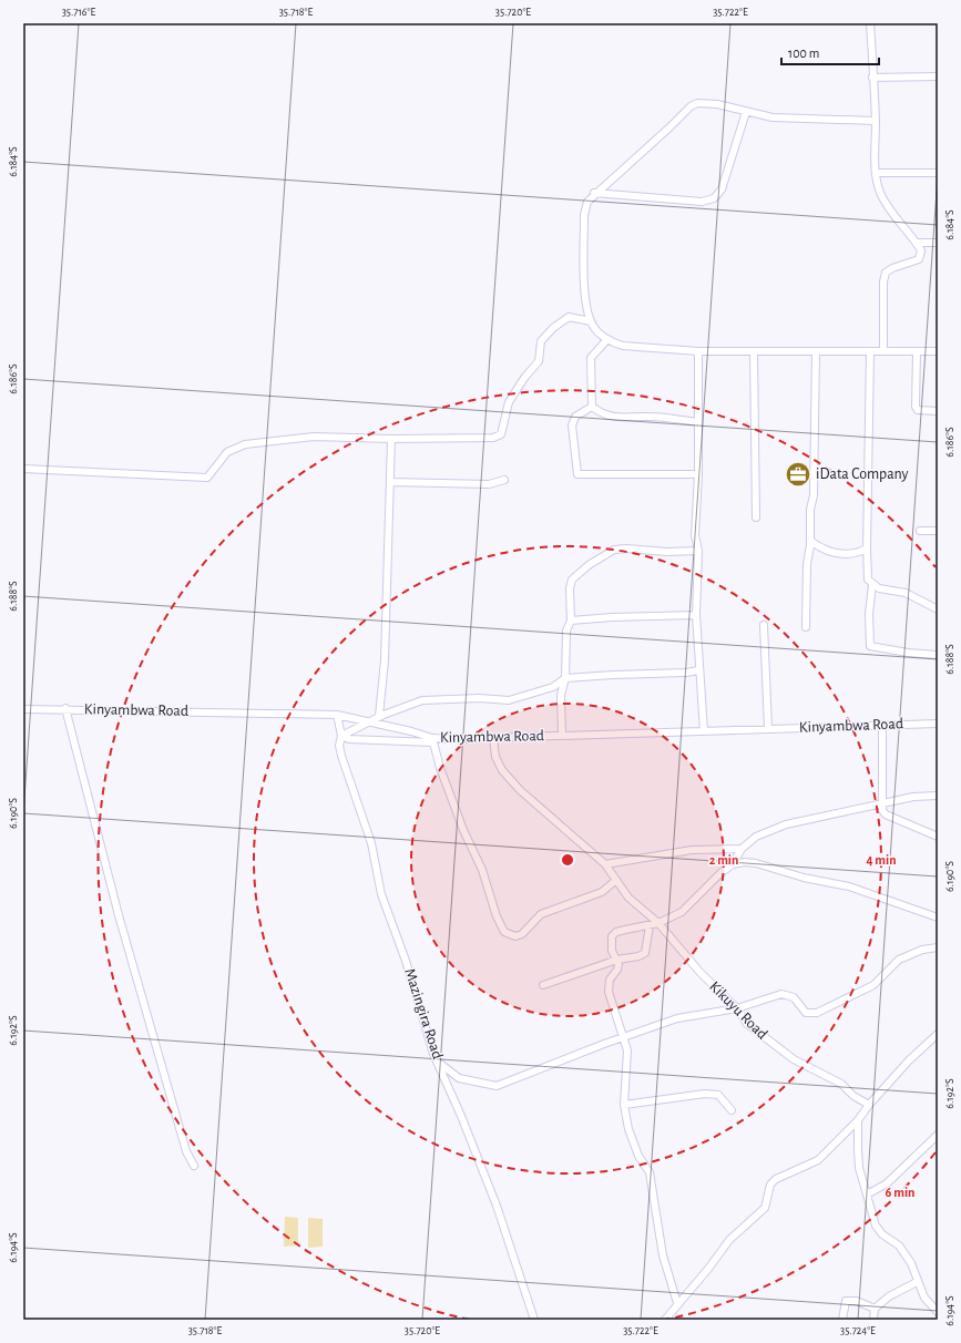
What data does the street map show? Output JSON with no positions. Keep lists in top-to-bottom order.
{
  "streets": {
    "street": ["Kinyambwa Road", "Kikuyu Road", "Mazingira Road"]
  },
  "crossings": [
    ["Kinyambwa Road", "Kikuyu Road"],
    ["Kinyambwa Road", "Mazingira Road"]
  ],
  "places": {
    "office": ["iData Company"]
  },
  "scale_bar": "100 m",
  "coordinates": [
    "35.716°E",
    "35.718°E",
    "35.720°E",
    "35.722°E",
    "6.184°S",
    "6.186°S",
    "6.188°S",
    "6.190°S",
    "6.192°S",
    "6.194°S",
    "35.724°E"
  ],
  "rings": ["2 min", "4 min", "6 min"]
}
